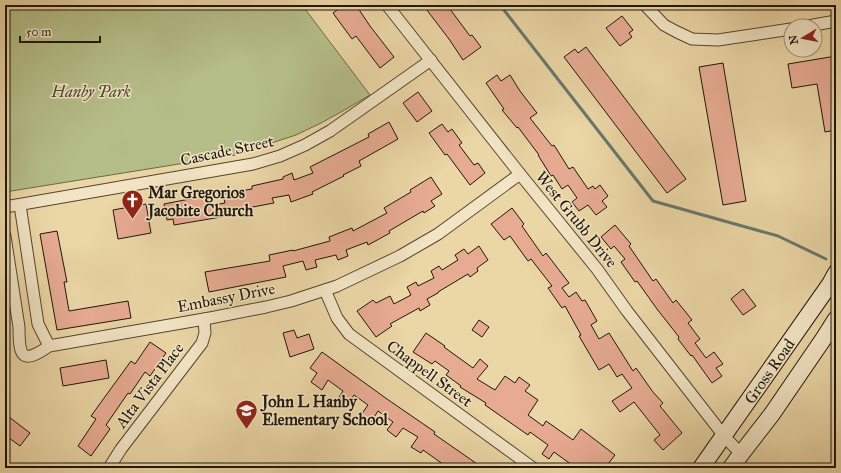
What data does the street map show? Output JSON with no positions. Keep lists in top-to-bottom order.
{
  "streets": {
    "main road": ["Gross Road"],
    "street": [
      "Cascade Street",
      "West Grubb Drive",
      "Embassy Drive",
      "Chappell Street",
      "Alta Vista Place"
    ]
  },
  "crossings": [
    ["Cascade Street", "West Grubb Drive"],
    ["West Grubb Drive", "Embassy Drive"],
    ["West Grubb Drive", "Gross Road"],
    ["Embassy Drive", "Chappell Street"],
    ["Embassy Drive", "Alta Vista Place"]
  ],
  "parks": ["Hanby Park"],
  "places": {
    "church": ["Mar Gregorios Jacobite Church"],
    "school or university": ["John L Hanby Elementary School"]
  },
  "scale_bar": "50 m",
  "north": "left"
}
